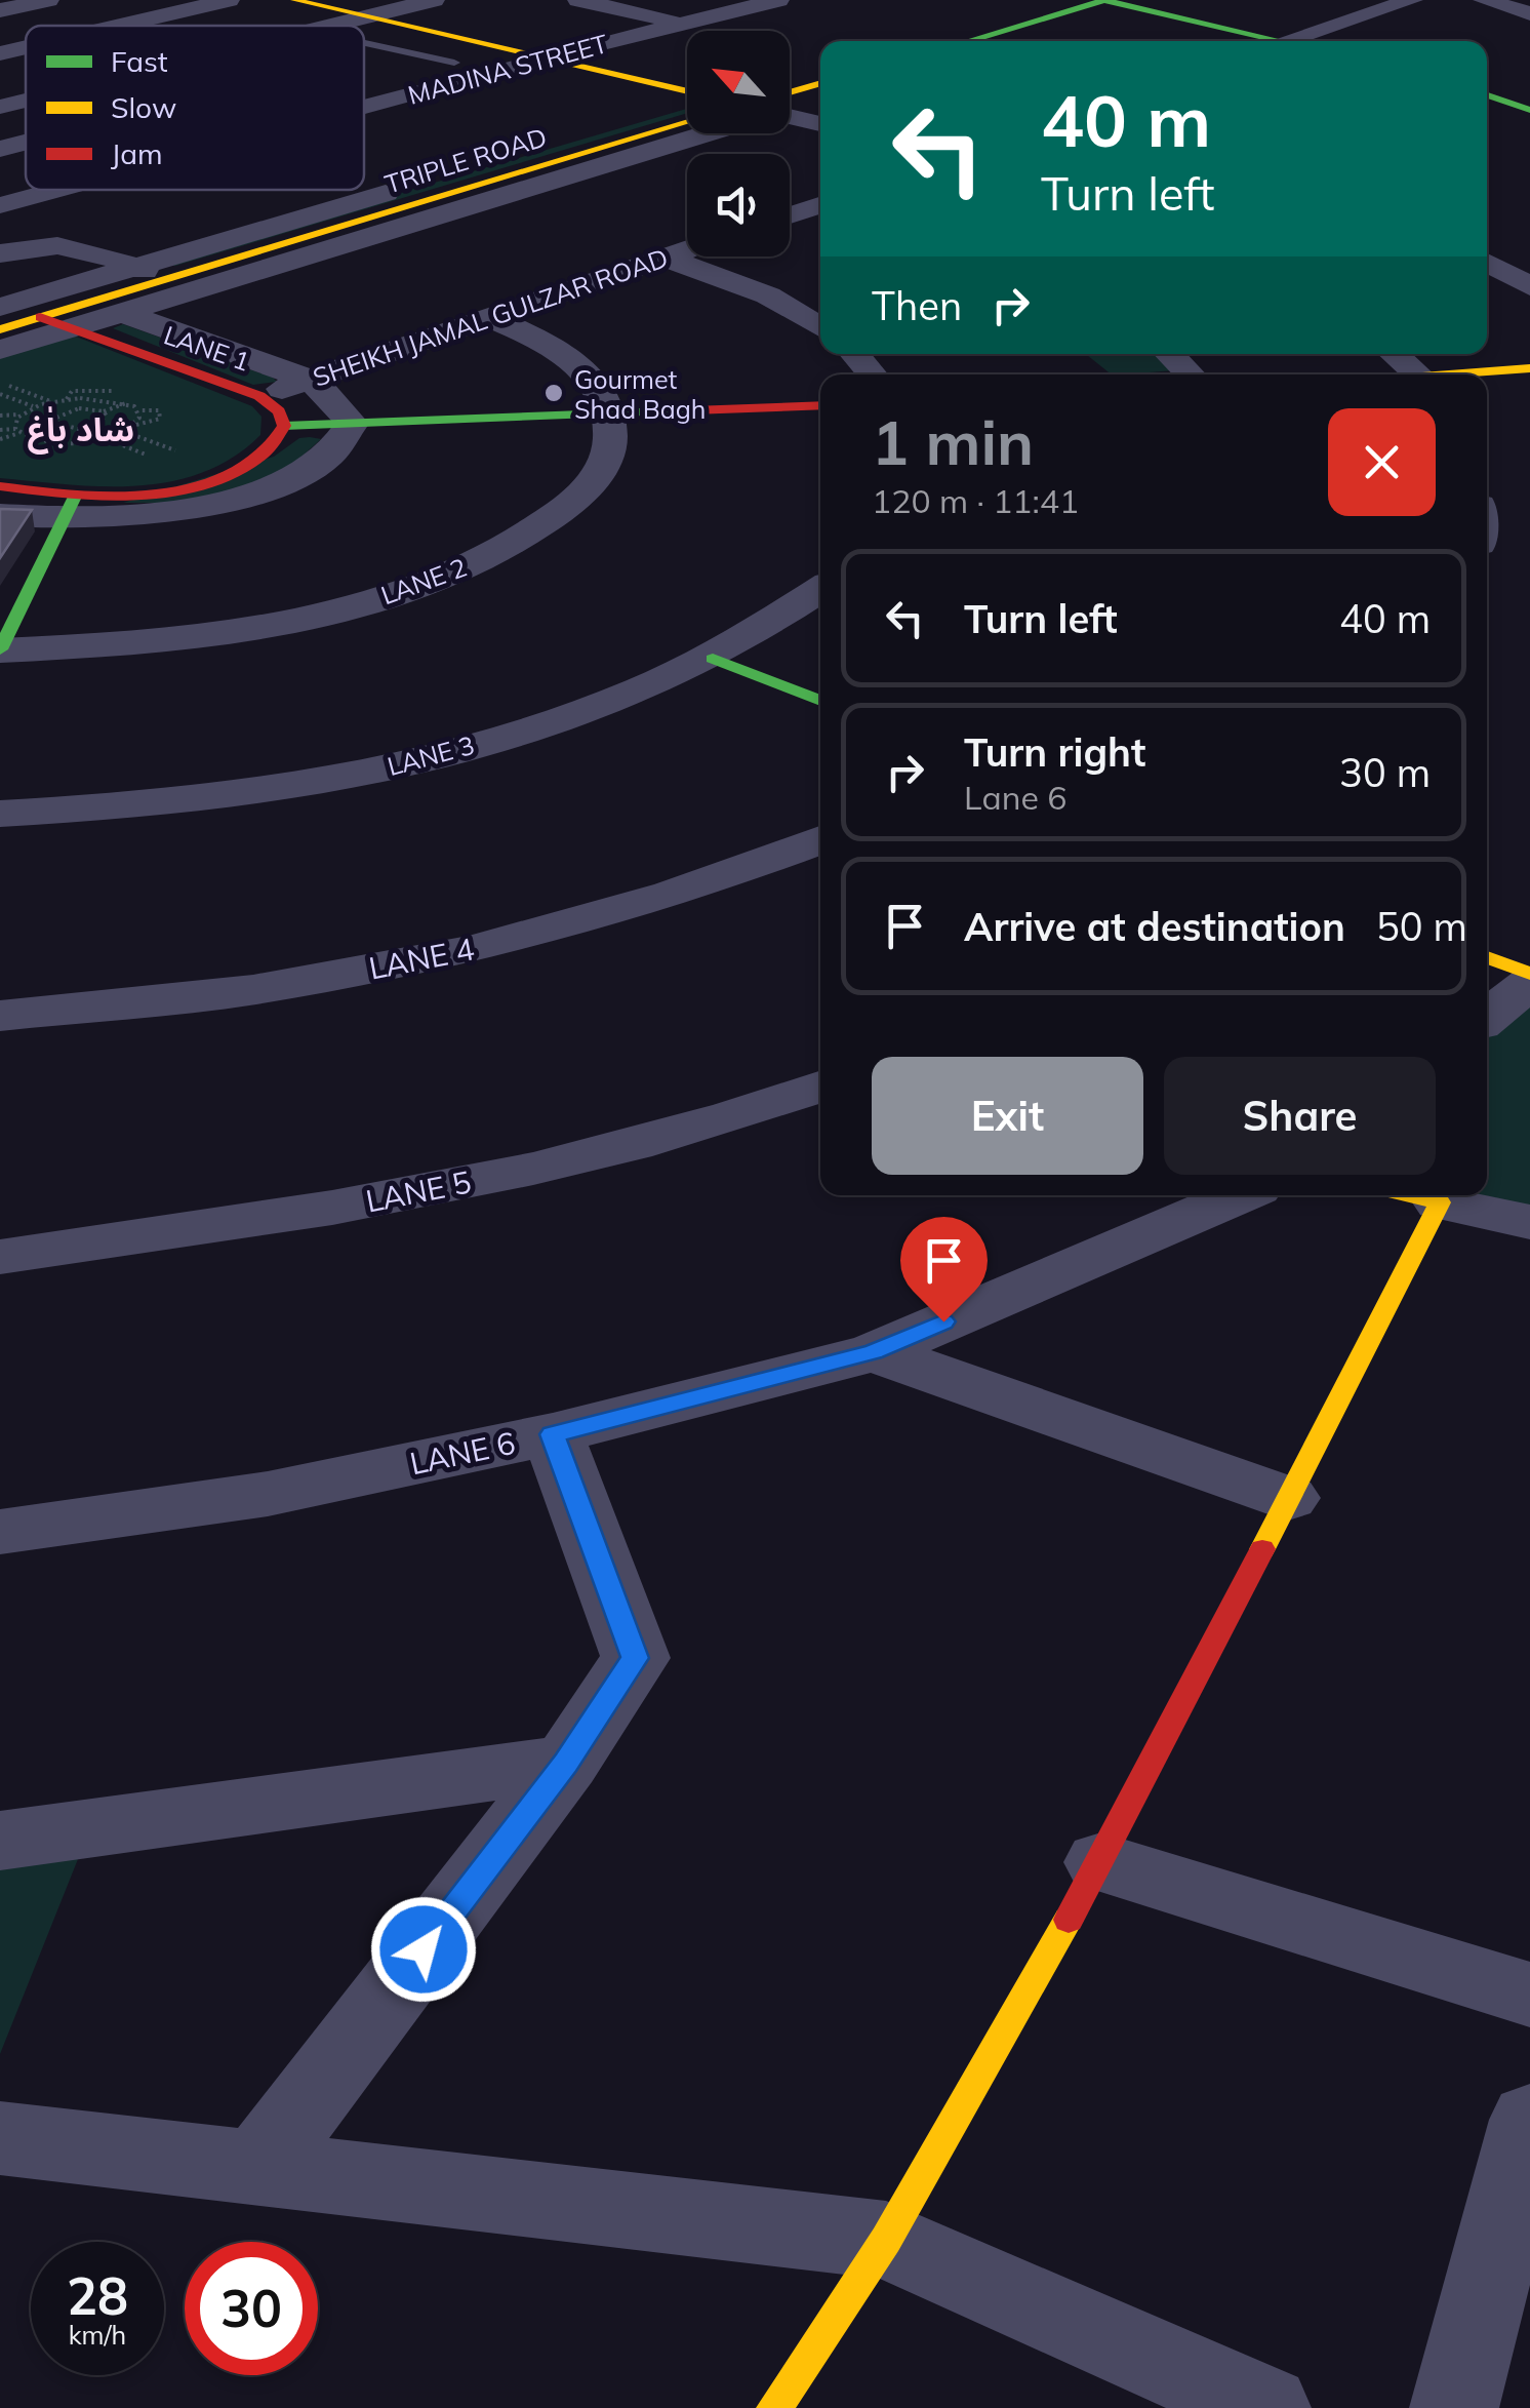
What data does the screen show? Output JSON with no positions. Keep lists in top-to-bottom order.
{
  "streets": {
    "main road": ["TRIPLE ROAD", "SHEIKH JAMAL GULZAR ROAD", "LANE 1"],
    "street": [
      "MADINA STREET",
      "LANE 2",
      "LANE 3",
      "LANE 4",
      "LANE 5",
      "LANE 6"
    ]
  },
  "crossings": [
    ["TRIPLE ROAD", "LANE 1"],
    ["SHEIKH JAMAL GULZAR ROAD", "LANE 1"],
    ["SHEIKH JAMAL GULZAR ROAD", "LANE 2"]
  ],
  "districts": ["شاد باٰغ"],
  "places": ["Gourmet Shad Bagh"],
  "legend": ["Fast", "Slow", "Jam"],
  "north": "top left",
  "page": {
    "turn": ["40 m", "Turn left"],
    "then": "Then",
    "heading": ["1 min", "120 m · 11:41"],
    "list": [
      {
        "name": "Turn left",
        "value": "40 m"
      },
      {
        "name": "Turn right",
        "note": "Lane 6",
        "value": "30 m"
      },
      {
        "name": "Arrive at destination",
        "value": "50 m"
      }
    ],
    "buttons": ["Exit", "Share"],
    "speed": "28 km/h",
    "limit": "30"
  }
}
